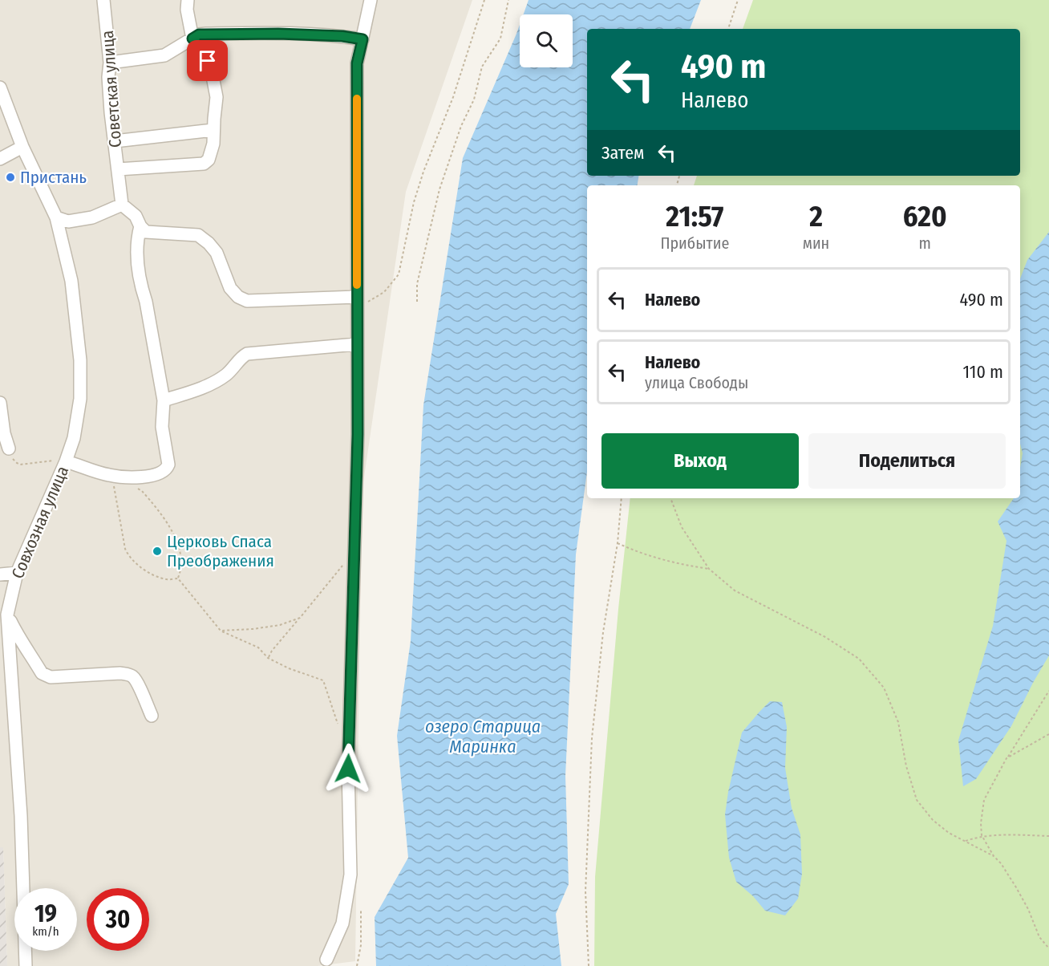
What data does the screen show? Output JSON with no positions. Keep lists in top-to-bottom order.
{
  "streets": {
    "street": ["Советская улица", "Совхозная улица"]
  },
  "water": ["озеро Старица Маринка"],
  "places": ["Пристань", "Церковь Спаса Преображения"],
  "page": {
    "turn": ["490 m", "Налево"],
    "then": "Затем",
    "eta": [
      "21:57",
      "Прибытие",
      "2",
      "мин",
      "620",
      "m"
    ],
    "list": [
      {
        "name": "Налево",
        "value": "490 m"
      },
      {
        "name": "Налево",
        "note": "улица Свободы",
        "value": "110 m"
      }
    ],
    "buttons": ["Выход", "Поделиться"],
    "speed": "19 km/h",
    "limit": "30"
  }
}
